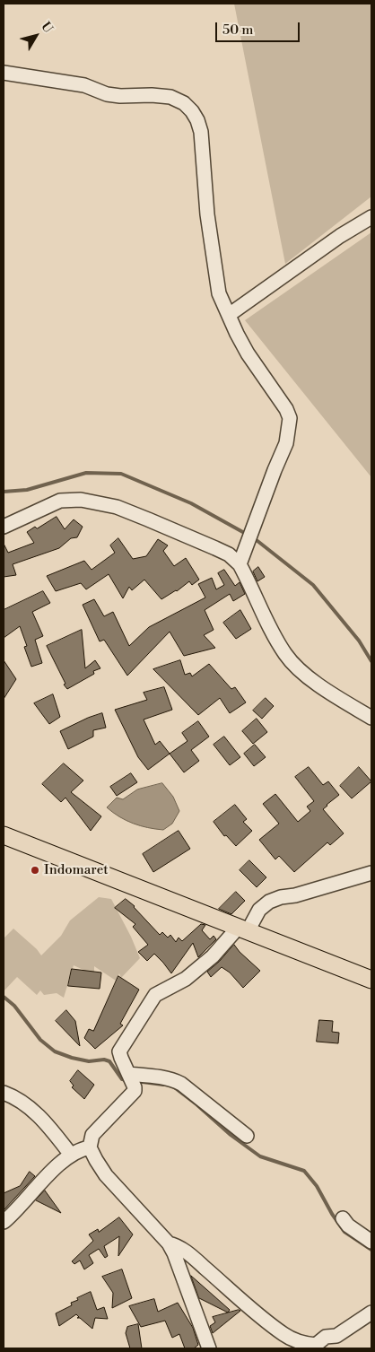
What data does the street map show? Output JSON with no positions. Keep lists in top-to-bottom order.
{
  "places": ["Indomaret"],
  "scale_bar": "50 m",
  "north": "top right"
}
